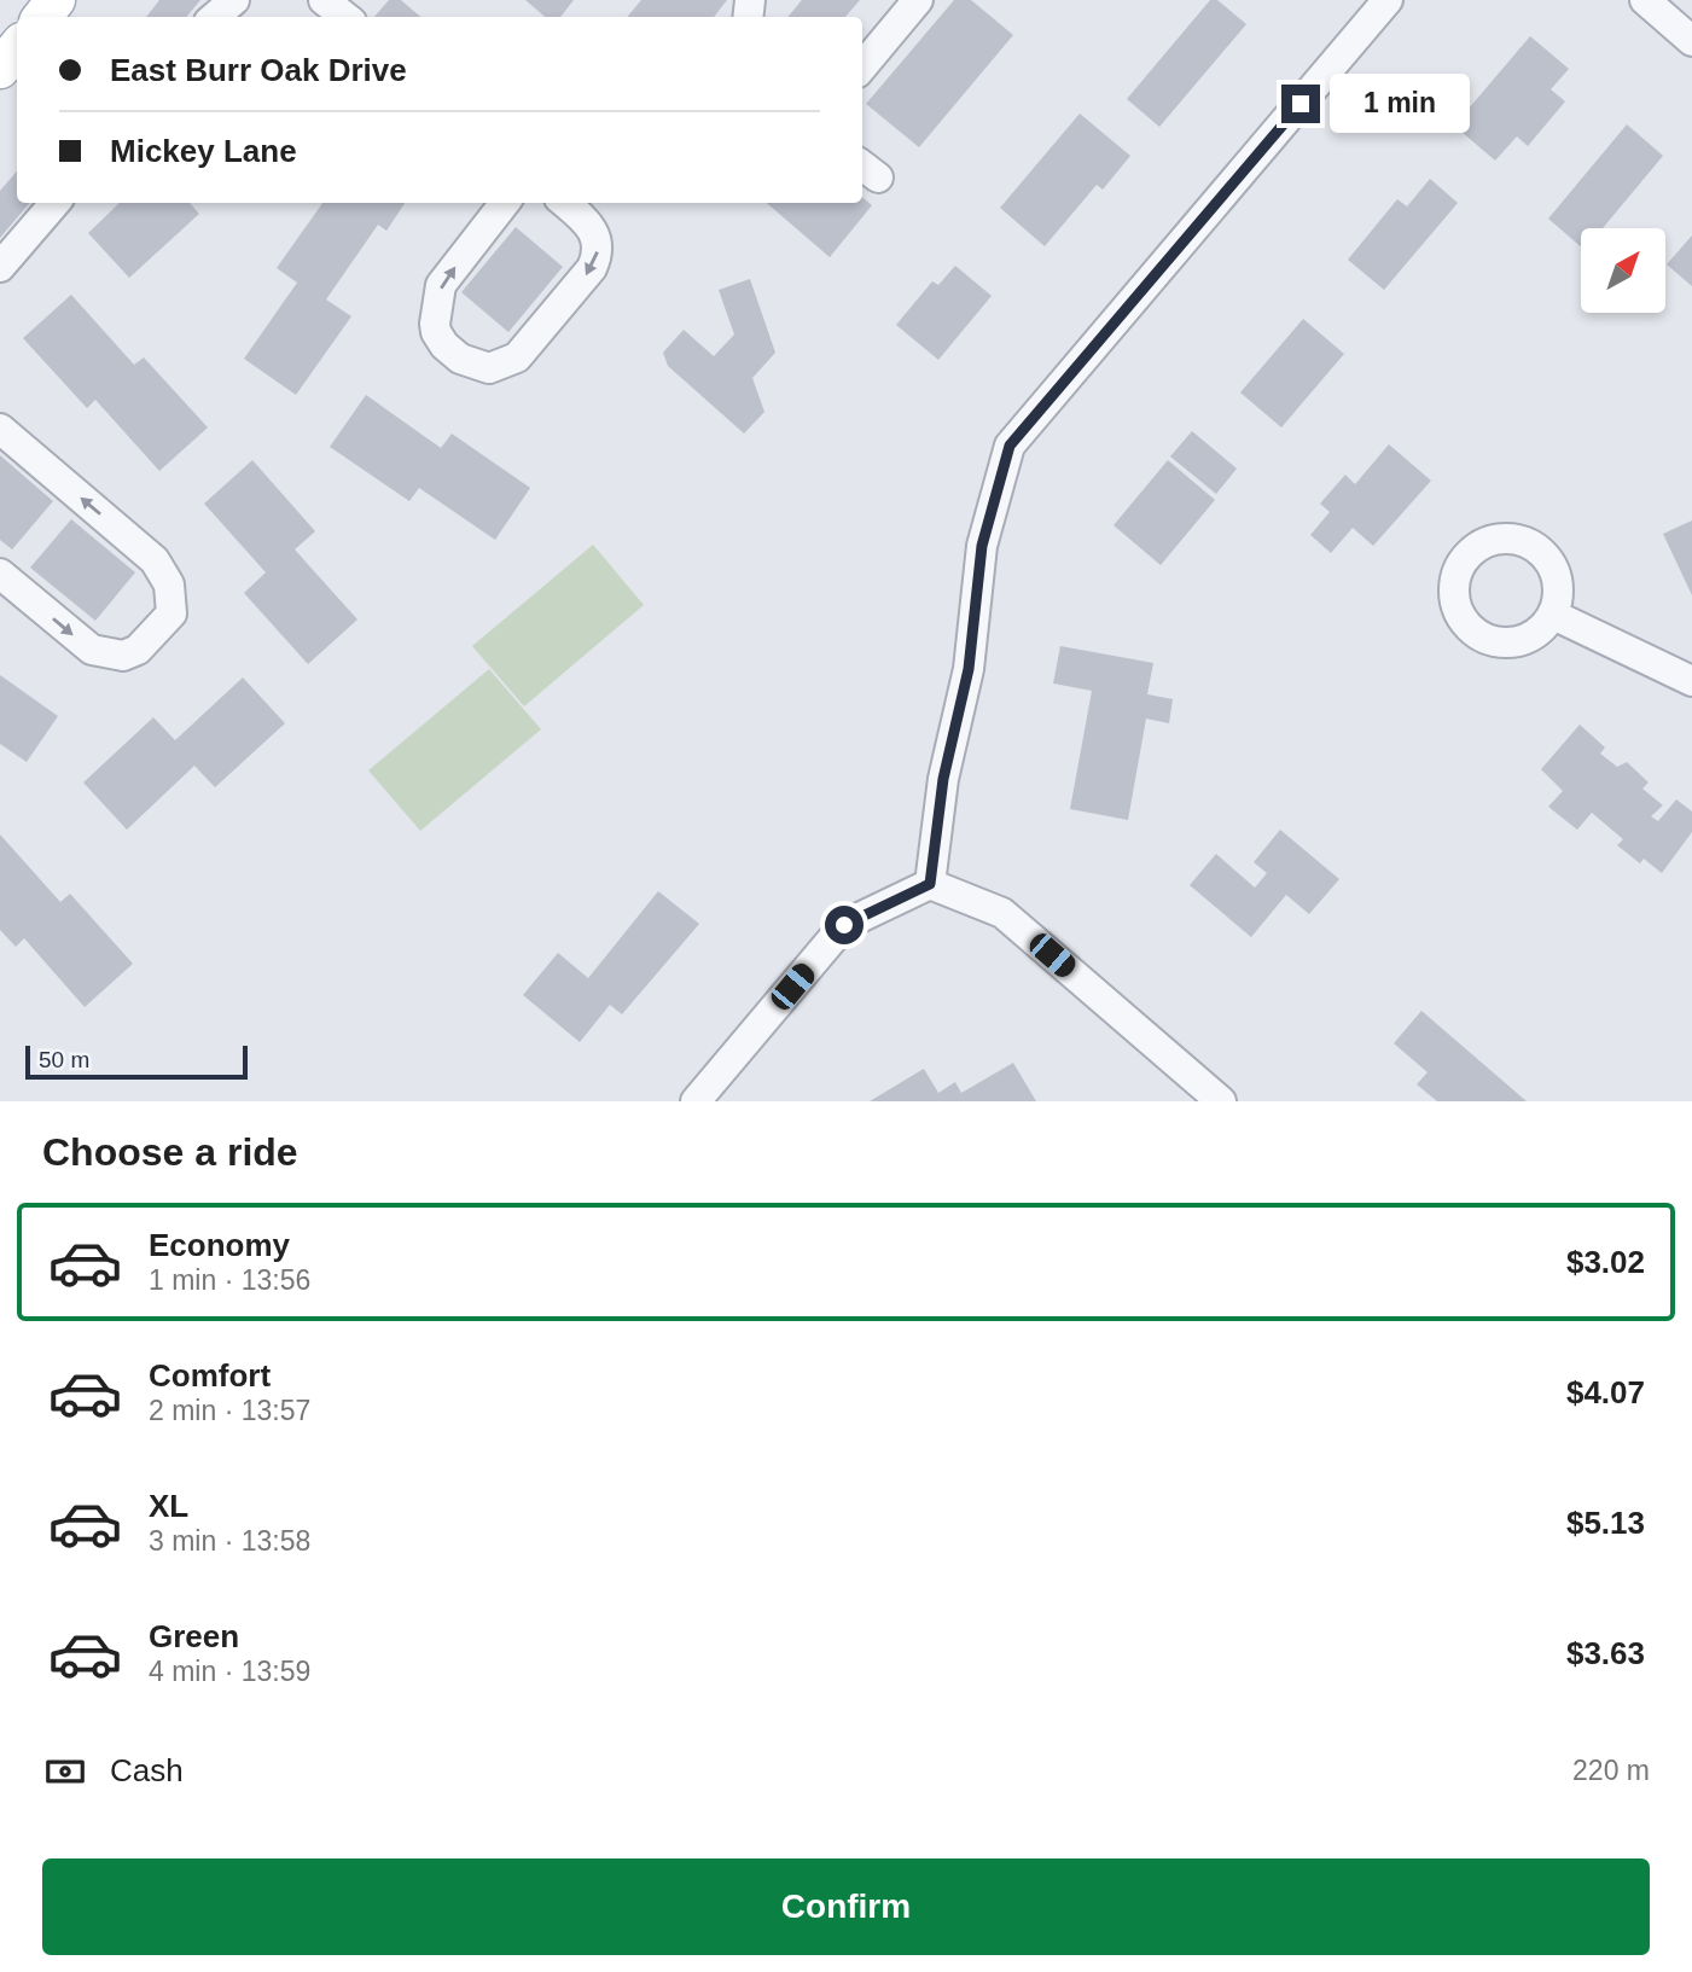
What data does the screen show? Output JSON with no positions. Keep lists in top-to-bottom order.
{
  "scale_bar": "50 m",
  "north": "top right",
  "page": {
    "banner": ["East Burr Oak Drive", "Mickey Lane"],
    "bubble": "1 min",
    "scale": "50 m",
    "heading": "Choose a ride",
    "list": [
      {
        "name": "Economy",
        "note": "1 min · 13:56",
        "value": "$3.02"
      },
      {
        "name": "Comfort",
        "note": "2 min · 13:57",
        "value": "$4.07"
      },
      {
        "name": "XL",
        "note": "3 min · 13:58",
        "value": "$5.13"
      },
      {
        "name": "Green",
        "note": "4 min · 13:59",
        "value": "$3.63"
      }
    ],
    "pay": ["Cash", "220 m"],
    "buttons": "Confirm"
  }
}
